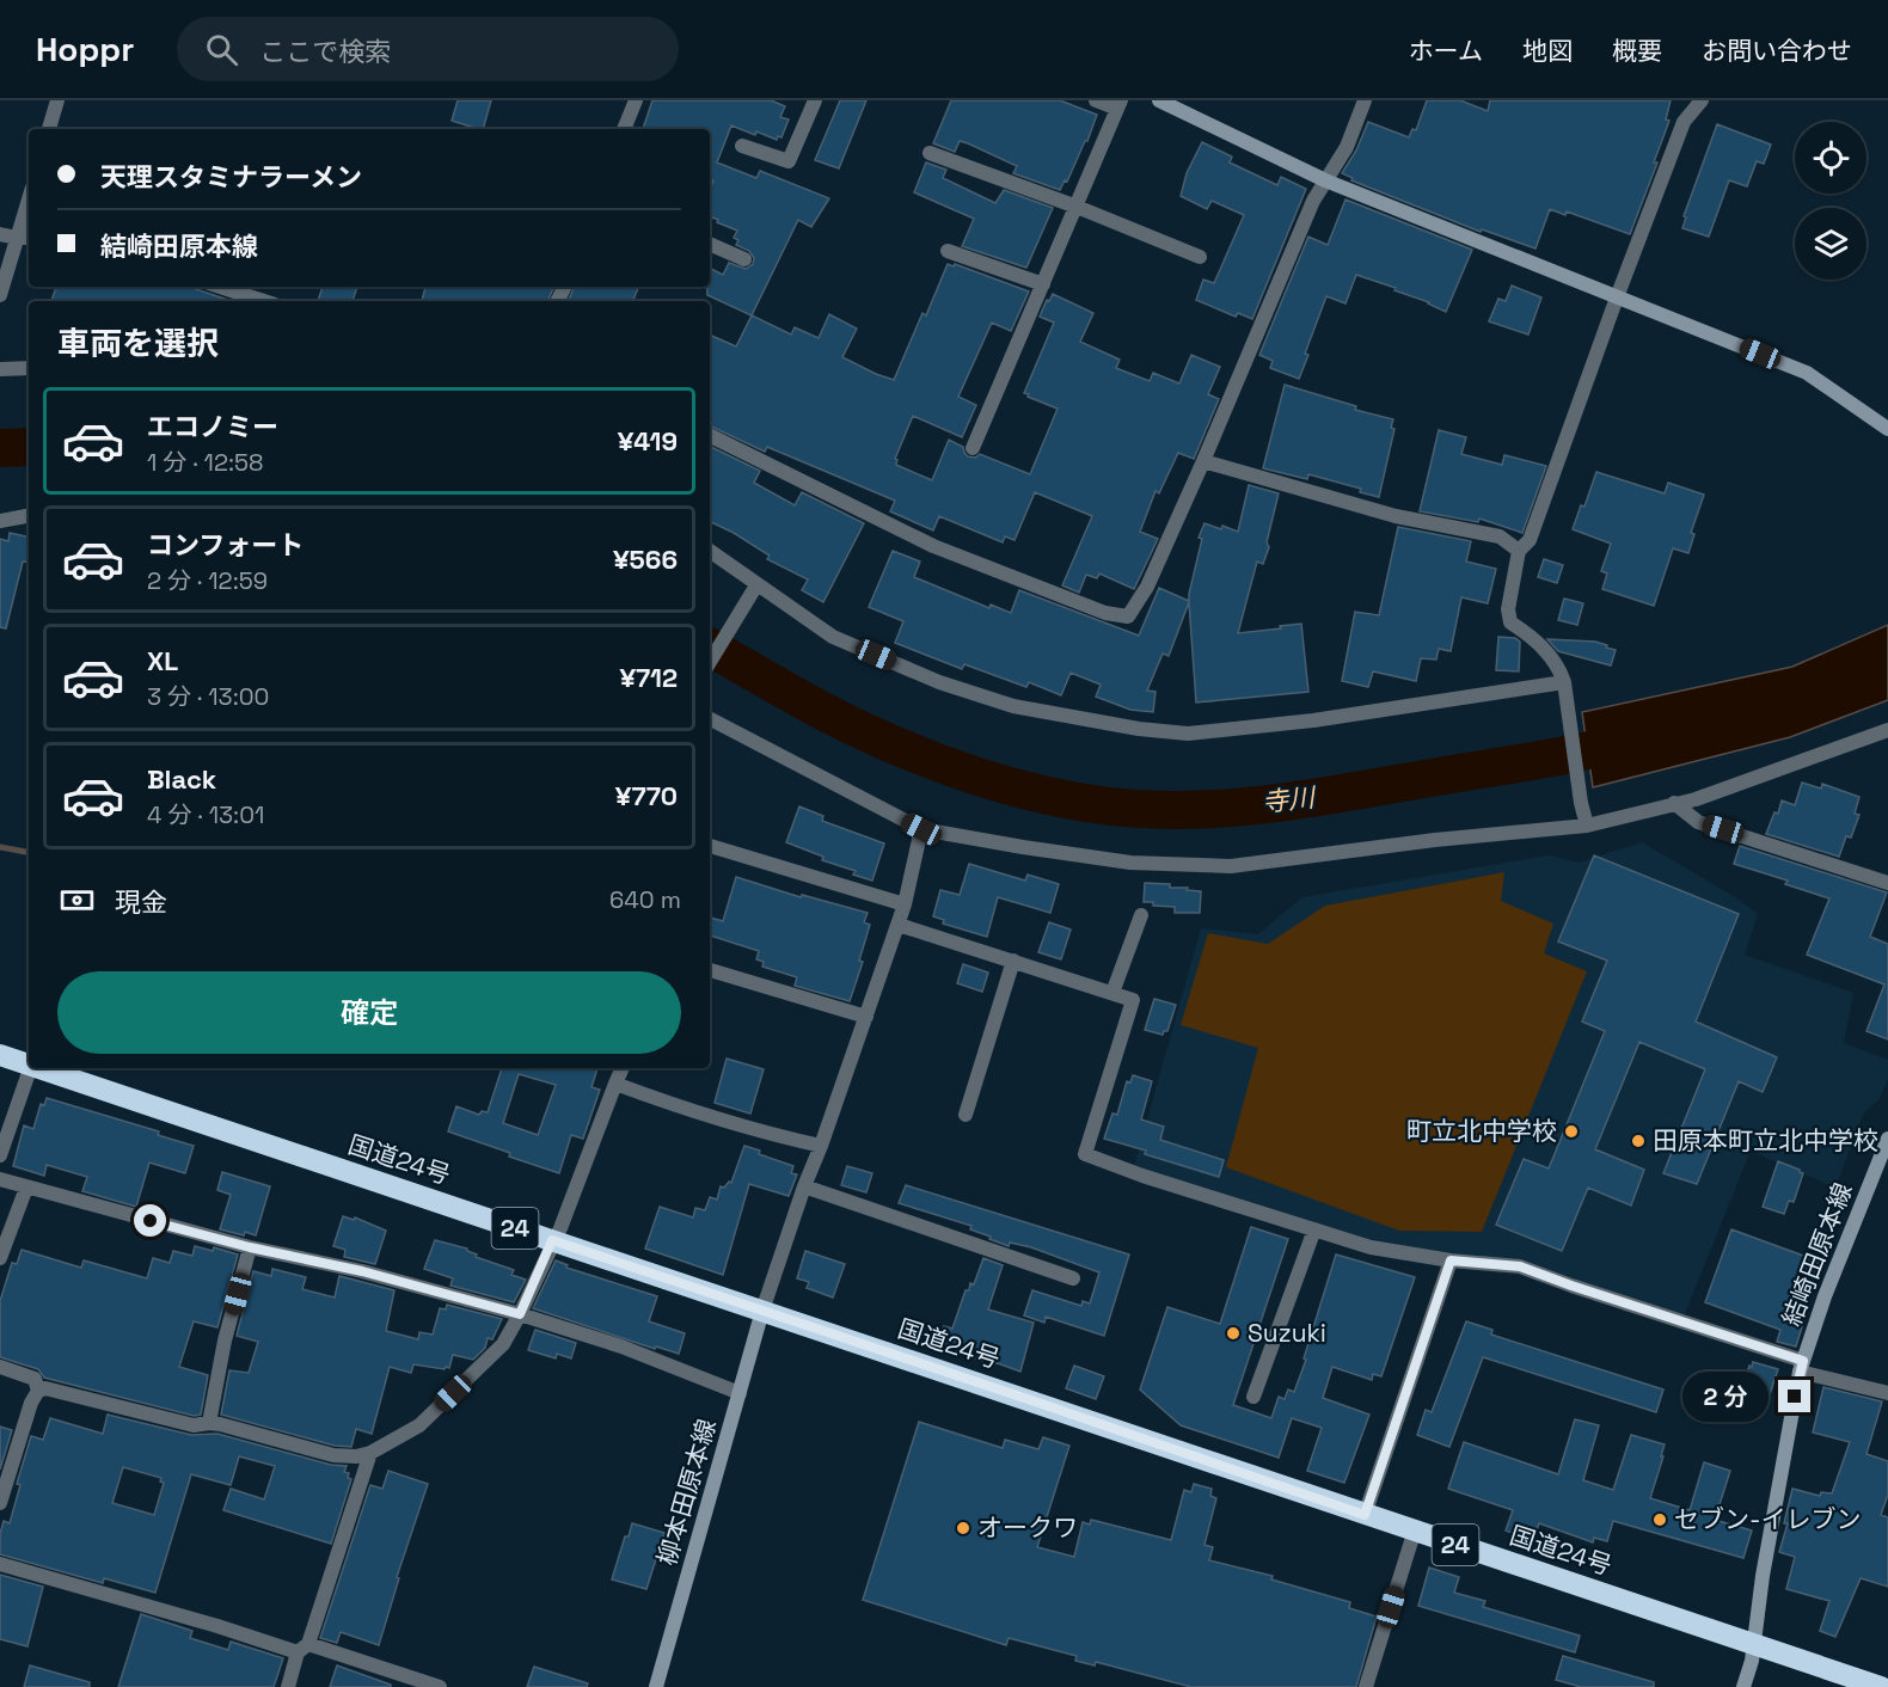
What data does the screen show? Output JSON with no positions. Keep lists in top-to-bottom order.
{
  "streets": {
    "highway": ["国道24号", "24"],
    "main road": ["結崎田原本線", "柳本田原本線"]
  },
  "crossings": [
    ["国道24号", "結崎田原本線"],
    ["国道24号", "柳本田原本線"]
  ],
  "water": ["寺川"],
  "places": [
    "町立北中学校",
    "田原本町立北中学校",
    "Suzuki",
    "セブン-イレブン",
    "オークワ"
  ],
  "page": {
    "header": "Hoppr",
    "search": "ここで検索",
    "nav": [
      "ホーム",
      "地図",
      "概要",
      "お問い合わせ"
    ],
    "banner": ["天理スタミナラーメン", "結崎田原本線"],
    "heading": "車両を選択",
    "list": [
      {
        "name": "エコノミー",
        "note": "1 分 · 12:58",
        "value": "¥419"
      },
      {
        "name": "コンフォート",
        "note": "2 分 · 12:59",
        "value": "¥566"
      },
      {
        "name": "XL",
        "note": "3 分 · 13:00",
        "value": "¥712"
      },
      {
        "name": "Black",
        "note": "4 分 · 13:01",
        "value": "¥770"
      }
    ],
    "pay": ["現金", "640 m"],
    "buttons": "確定",
    "bubble": "2 分"
  }
}
